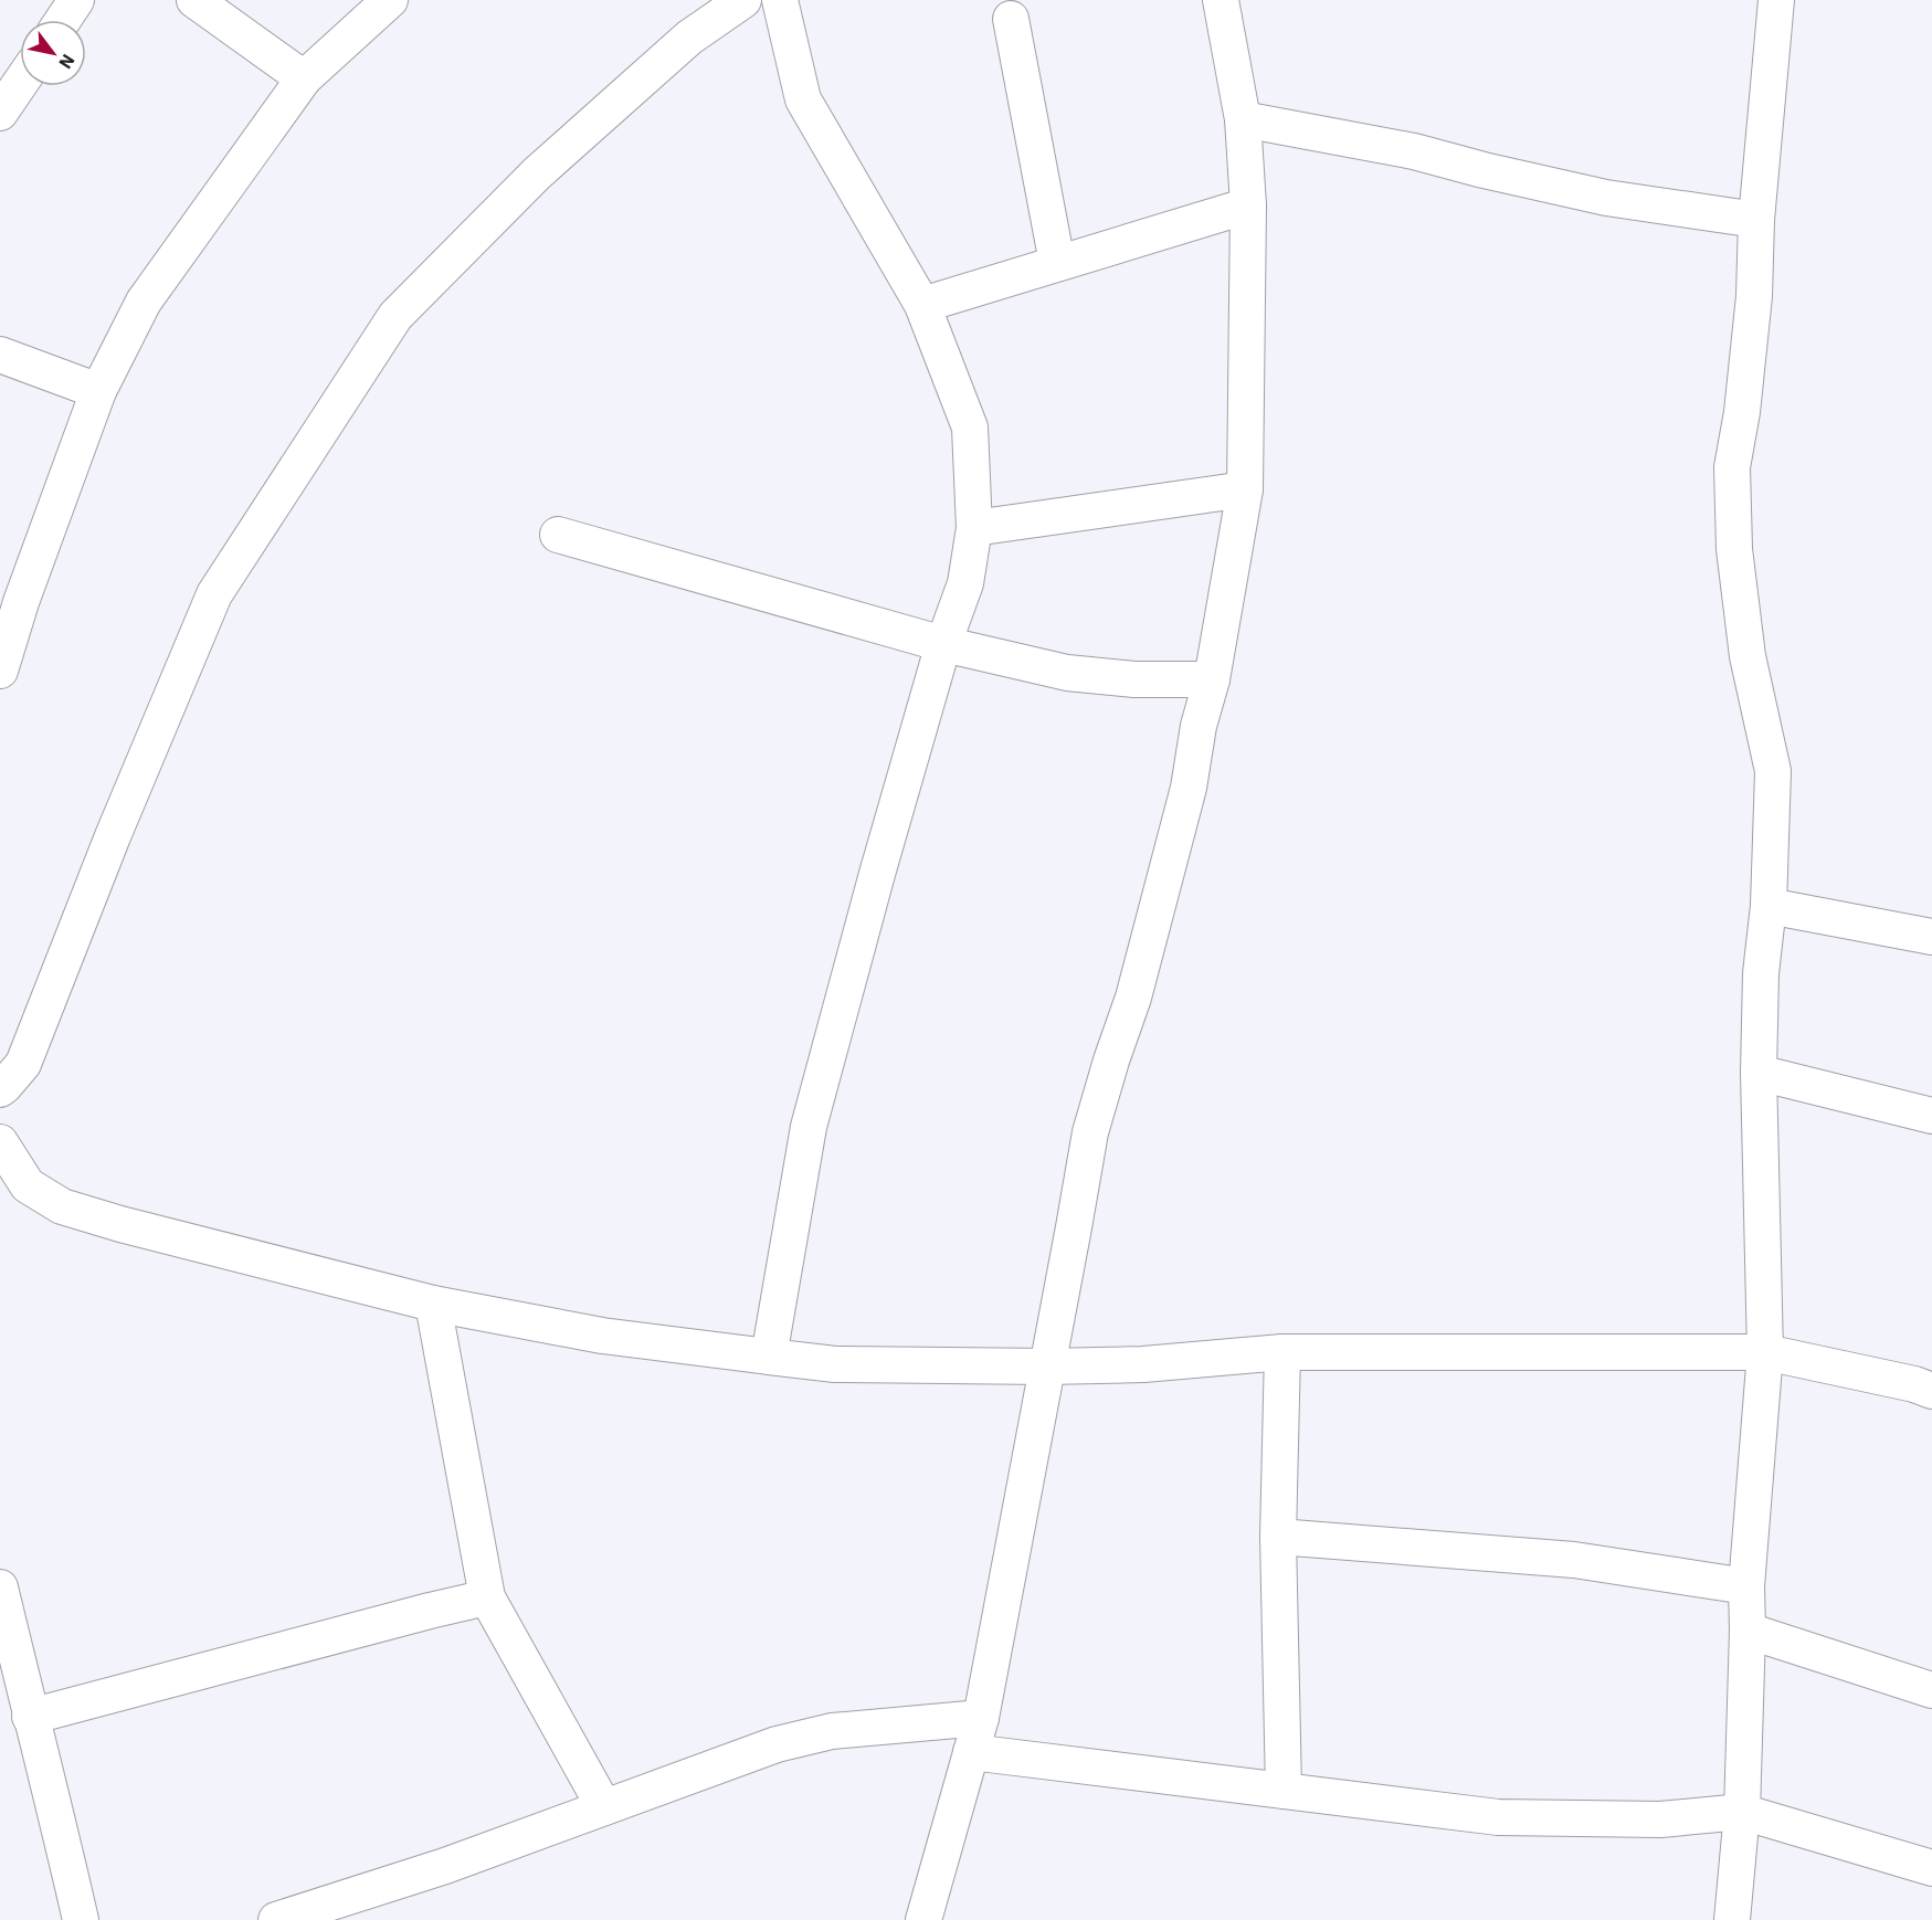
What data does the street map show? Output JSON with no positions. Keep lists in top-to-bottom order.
{
  "north": "bottom right"
}
